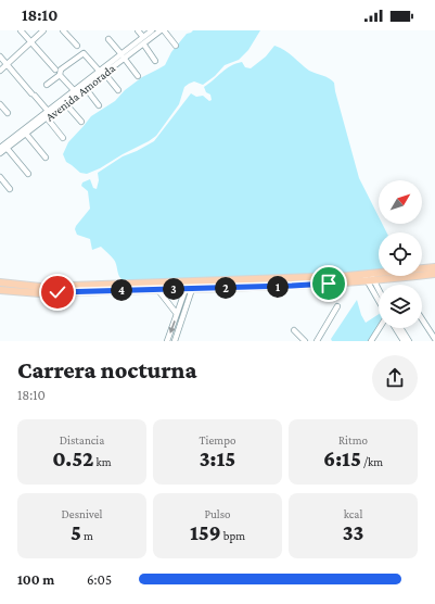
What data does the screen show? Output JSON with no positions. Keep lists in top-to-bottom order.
{
  "streets": {
    "street": ["Avenida Amorada"]
  },
  "north": "top right",
  "page": {
    "status": "18:10",
    "pins": [
      "1",
      "2",
      "3",
      "4"
    ],
    "heading": ["Carrera nocturna", "18:10"],
    "stats": [
      ["Distancia", "0.52 km"],
      ["Tiempo", "3:15"],
      ["Ritmo", "6:15 /km"],
      ["Desnivel", "5 m"],
      ["Pulso", "159 bpm"],
      ["kcal", "33"]
    ],
    "list": [
      {
        "name": "100 m",
        "note": "6:05"
      }
    ]
  }
}
